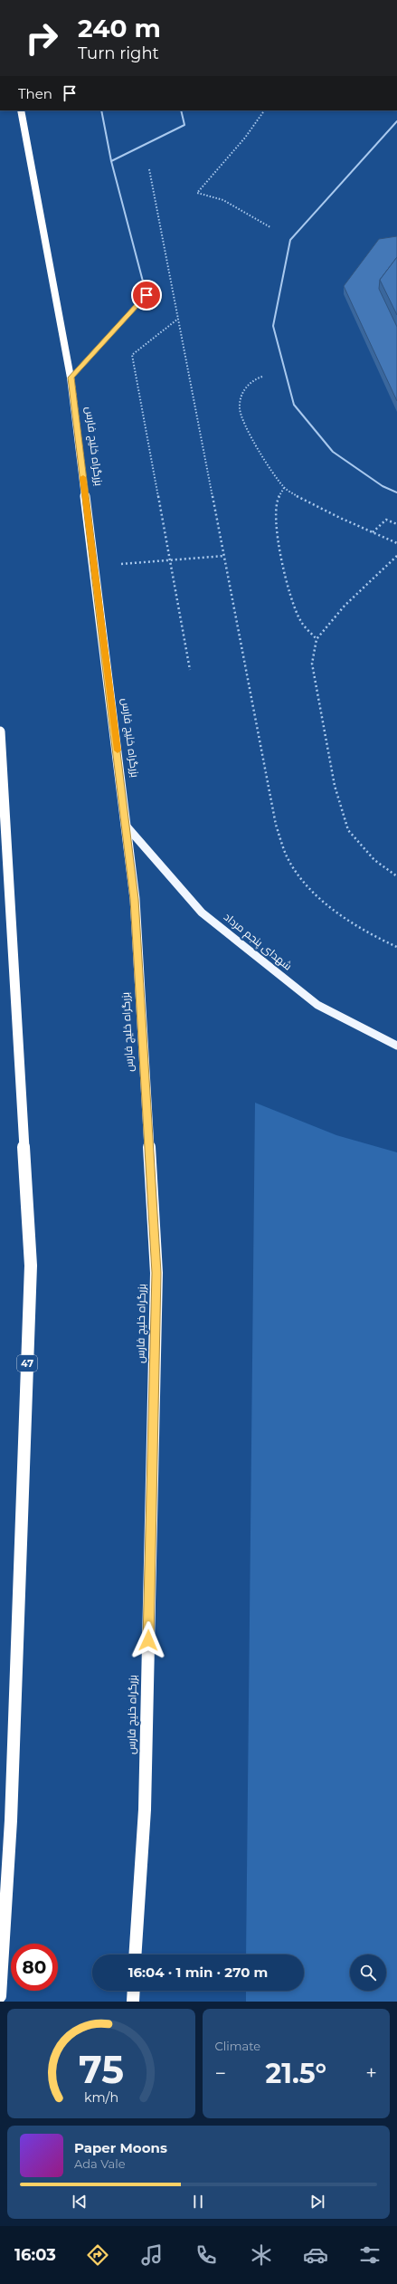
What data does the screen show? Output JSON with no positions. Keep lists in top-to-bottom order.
{
  "streets": {
    "highway": ["بزرگراه خلیج فارس", "47"],
    "main road": ["شهدای پنجم مرداد"]
  },
  "crossings": [
    ["بزرگراه خلیج فارس", "شهدای پنجم مرداد"]
  ],
  "page": {
    "turn": ["240 m", "Turn right"],
    "then": "Then",
    "limit": "80",
    "trip": "16:04 · 1 min · 270 m",
    "tile": "Climate",
    "heat": ["−", "21.5°", "+"],
    "song": ["Paper Moons", "Ada Vale"],
    "tabs": "16:03",
    "gauge": ["75", "km/h"]
  }
}
